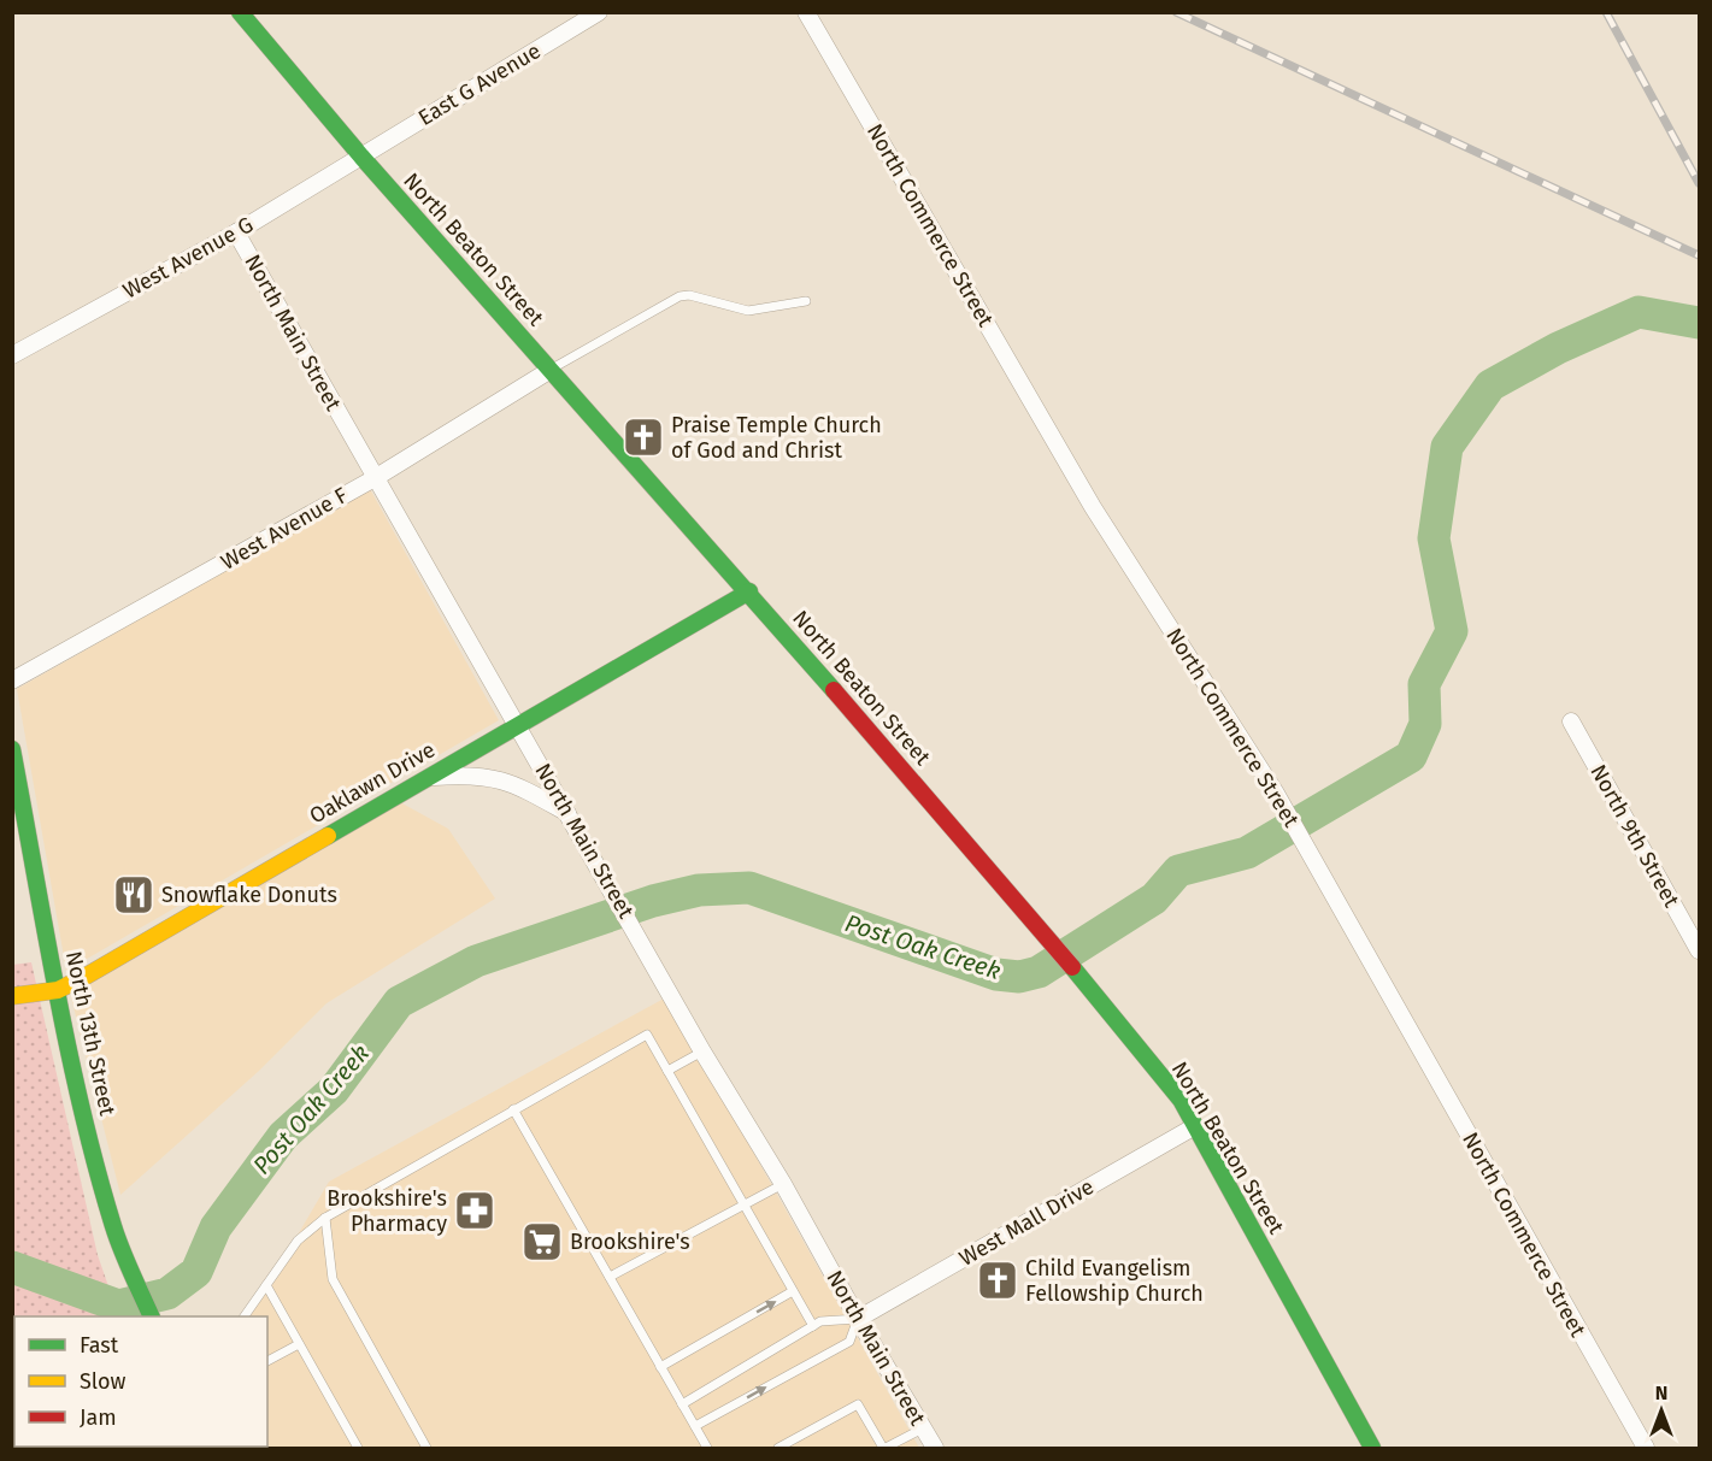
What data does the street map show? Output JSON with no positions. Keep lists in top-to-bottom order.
{
  "streets": {
    "main road": ["North Beaton Street", "Oaklawn Drive", "North 13th Street"],
    "street": [
      "East G Avenue",
      "North Commerce Street",
      "West Avenue G",
      "North Main Street",
      "West Avenue F",
      "North 9th Street",
      "West Mall Drive"
    ]
  },
  "crossings": [
    ["East G Avenue", "North Beaton Street"],
    ["East G Avenue", "West Avenue G"],
    ["North Beaton Street", "West Avenue G"],
    ["North Beaton Street", "West Avenue F"],
    ["North Beaton Street", "Oaklawn Drive"],
    ["North Beaton Street", "West Mall Drive"],
    ["West Avenue G", "North Main Street"],
    ["North Main Street", "West Avenue F"],
    ["North Main Street", "Oaklawn Drive"],
    ["North Main Street", "West Mall Drive"],
    ["Oaklawn Drive", "North 13th Street"]
  ],
  "water": ["Post Oak Creek"],
  "places": {
    "church": ["Praise Temple Church of God and Christ", "Child Evangelism Fellowship Church"],
    "restaurant": ["Snowflake Donuts"],
    "pharmacy": ["Brookshire's Pharmacy"],
    "supermarket": ["Brookshire's"]
  },
  "legend": ["Fast", "Slow", "Jam"],
  "north": "top"
}
